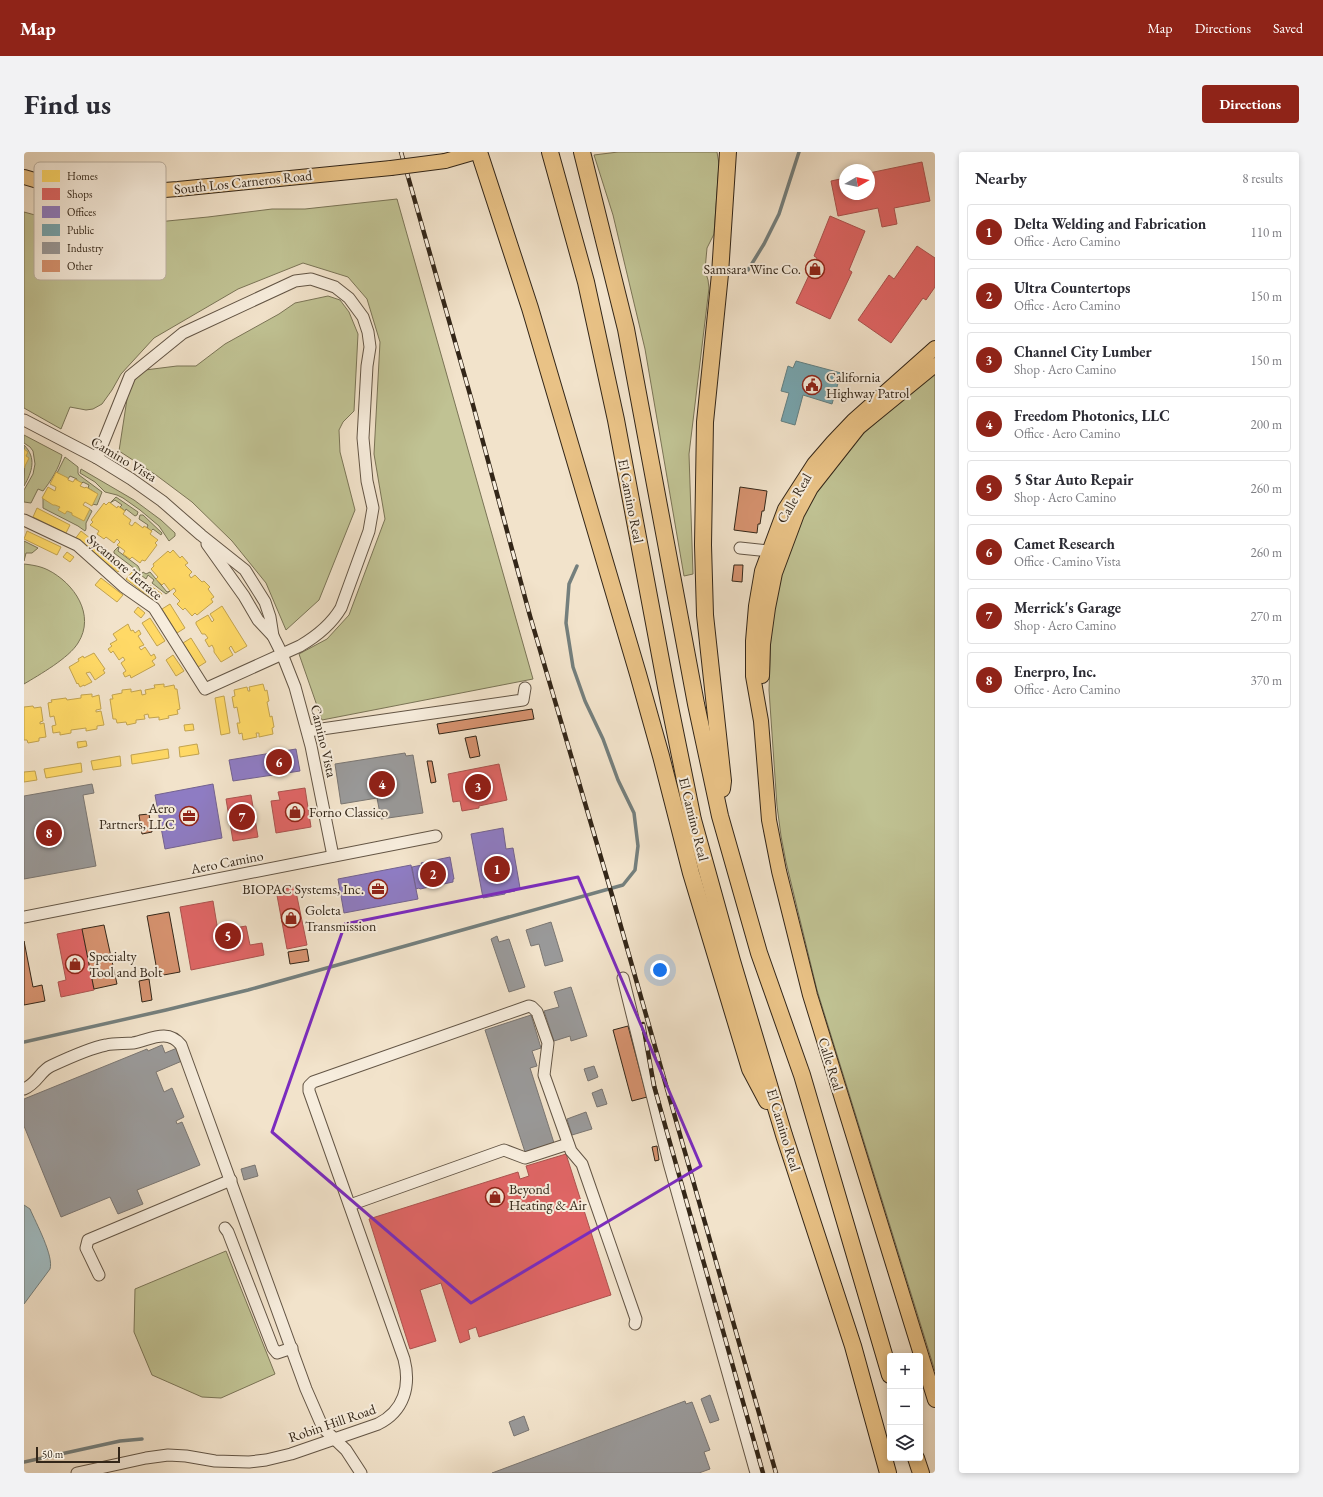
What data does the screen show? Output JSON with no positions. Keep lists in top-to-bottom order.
{
  "streets": {
    "highway": ["El Camino Real"],
    "main road": ["South Los Carneros Road", "Calle Real"],
    "street": [
      "Camino Vista",
      "Sycamore Terrace",
      "Aero Camino",
      "Robin Hill Road"
    ]
  },
  "crossings": [
    ["Camino Vista", "Sycamore Terrace"],
    ["Camino Vista", "Aero Camino"]
  ],
  "places": {
    "shop": [
      "Samsara Wine Co.",
      "Forno Classico",
      "Goleta Transmission",
      "Specialty Tool and Bolt",
      "Beyond Heating & Air"
    ],
    "public building": ["California Highway Patrol"],
    "office": ["Aero Partners, LLC", "BIOPAC Systems, Inc."]
  },
  "legend": [
    "Homes",
    "Shops",
    "Offices",
    "Public",
    "Industry",
    "Other"
  ],
  "scale_bar": "50 m",
  "north": "right",
  "page": {
    "header": "Map",
    "nav": ["Map", "Directions", "Saved"],
    "buttons": "Directions",
    "title": "Find us",
    "heading": ["Nearby", "8 results"],
    "list": [
      {
        "mark": "1",
        "name": "Delta Welding and Fabrication",
        "note": "Office · Aero Camino",
        "value": "110 m"
      },
      {
        "mark": "2",
        "name": "Ultra Countertops",
        "note": "Office · Aero Camino",
        "value": "150 m"
      },
      {
        "mark": "3",
        "name": "Channel City Lumber",
        "note": "Shop · Aero Camino",
        "value": "150 m"
      },
      {
        "mark": "4",
        "name": "Freedom Photonics, LLC",
        "note": "Office · Aero Camino",
        "value": "200 m"
      },
      {
        "mark": "5",
        "name": "5 Star Auto Repair",
        "note": "Shop · Aero Camino",
        "value": "260 m"
      },
      {
        "mark": "6",
        "name": "Camet Research",
        "note": "Office · Camino Vista",
        "value": "260 m"
      },
      {
        "mark": "7",
        "name": "Merrick's Garage",
        "note": "Shop · Aero Camino",
        "value": "270 m"
      },
      {
        "mark": "8",
        "name": "Enerpro, Inc.",
        "note": "Office · Aero Camino",
        "value": "370 m"
      }
    ],
    "pins": [
      "6",
      "4",
      "3",
      "7",
      "8",
      "1",
      "2",
      "5"
    ],
    "map_buttons": ["+", "−"],
    "scale": "50 m"
  }
}
